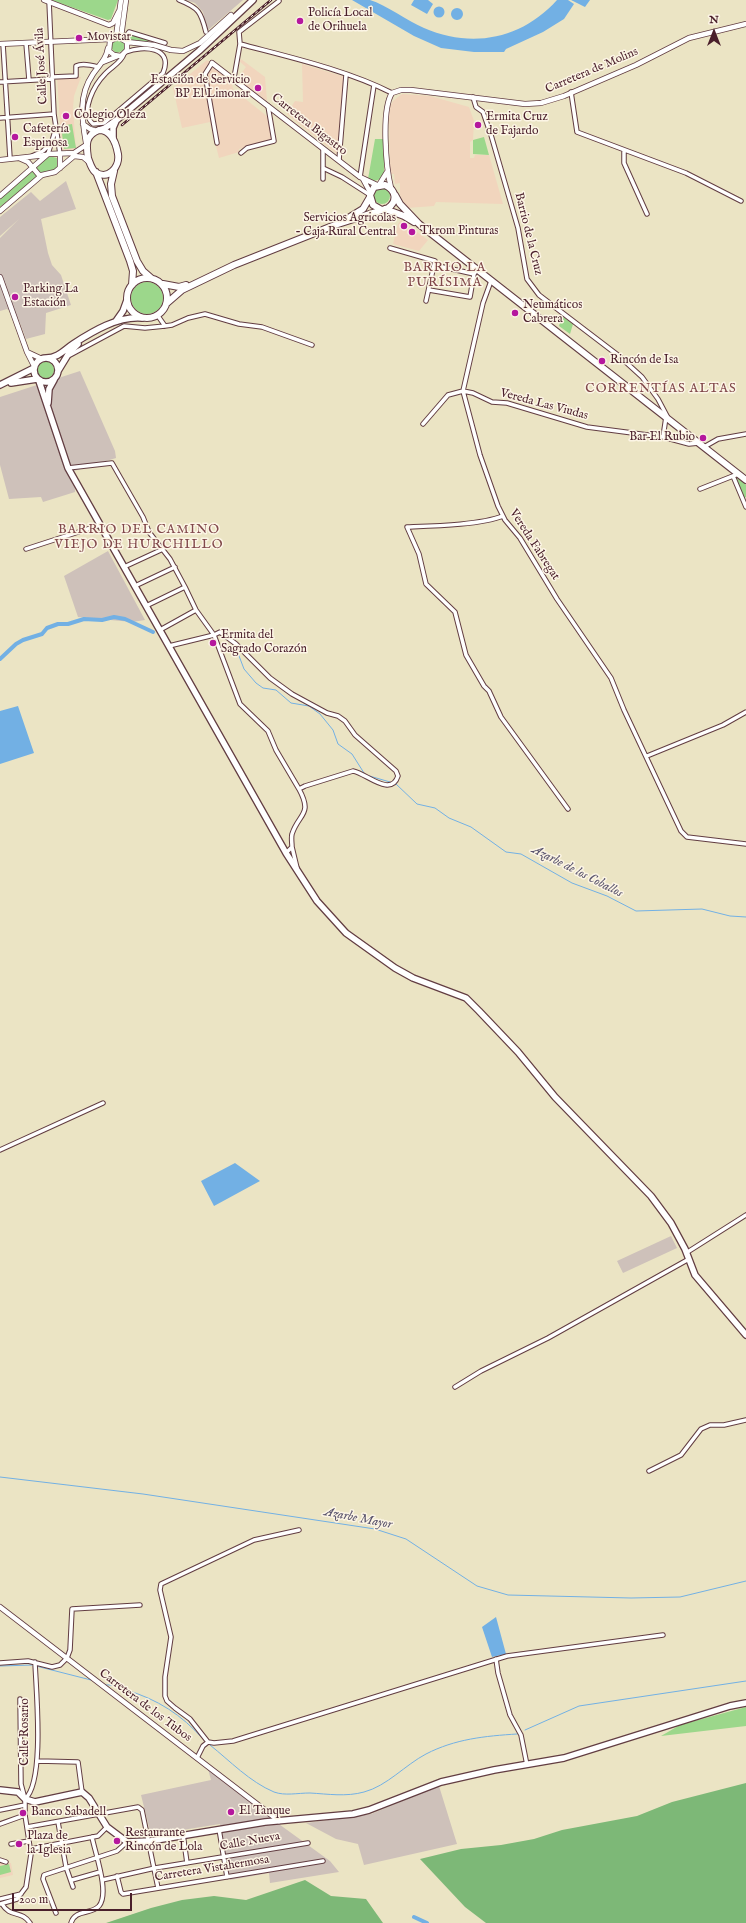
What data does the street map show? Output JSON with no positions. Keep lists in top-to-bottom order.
{
  "streets": {
    "street": [
      "Calle José Ávila",
      "Carretera de Molins",
      "Carretera Bigastro",
      "Barrio de la Cruz",
      "Vereda Las Viudas",
      "Vereda Fabregat",
      "Carretera de los Tubos",
      "Calle Rosario",
      "Calle Nueva",
      "Carretera Vistahermosa"
    ]
  },
  "crossings": [
    ["Carretera de Molins", "Barrio de la Cruz"],
    ["Vereda Las Viudas", "Vereda Fabregat"],
    ["Calle Nueva", "Carretera Vistahermosa"]
  ],
  "districts": ["BARRIO LA PURÍSIMA", "CORRENTÍAS ALTAS", "BARRIO DEL CAMINO VIEJO DE HURCHILLO"],
  "water": ["Azarbe de los Coballos", "Azarbe Mayor"],
  "places": [
    "Policía Local de Orihuela",
    "Movistar",
    "Estación de Servicio BP El Limonar",
    "Colegio Oleza",
    "Ermita Cruz de Fajardo",
    "Cafetería Espinosa",
    "Servicios Agricolas - Caja Rural Central",
    "Tkrom Pinturas",
    "Parking La Estación",
    "Neumáticos Cabrera",
    "Rincón de Isa",
    "Bar El Rubio",
    "Ermita del Sagrado Corazón",
    "El Tanque",
    "Banco Sabadell",
    "Restaurante Rincón de Lola",
    "Plaza de la Iglesia"
  ],
  "scale_bar": "200 m",
  "north": "top"
}
